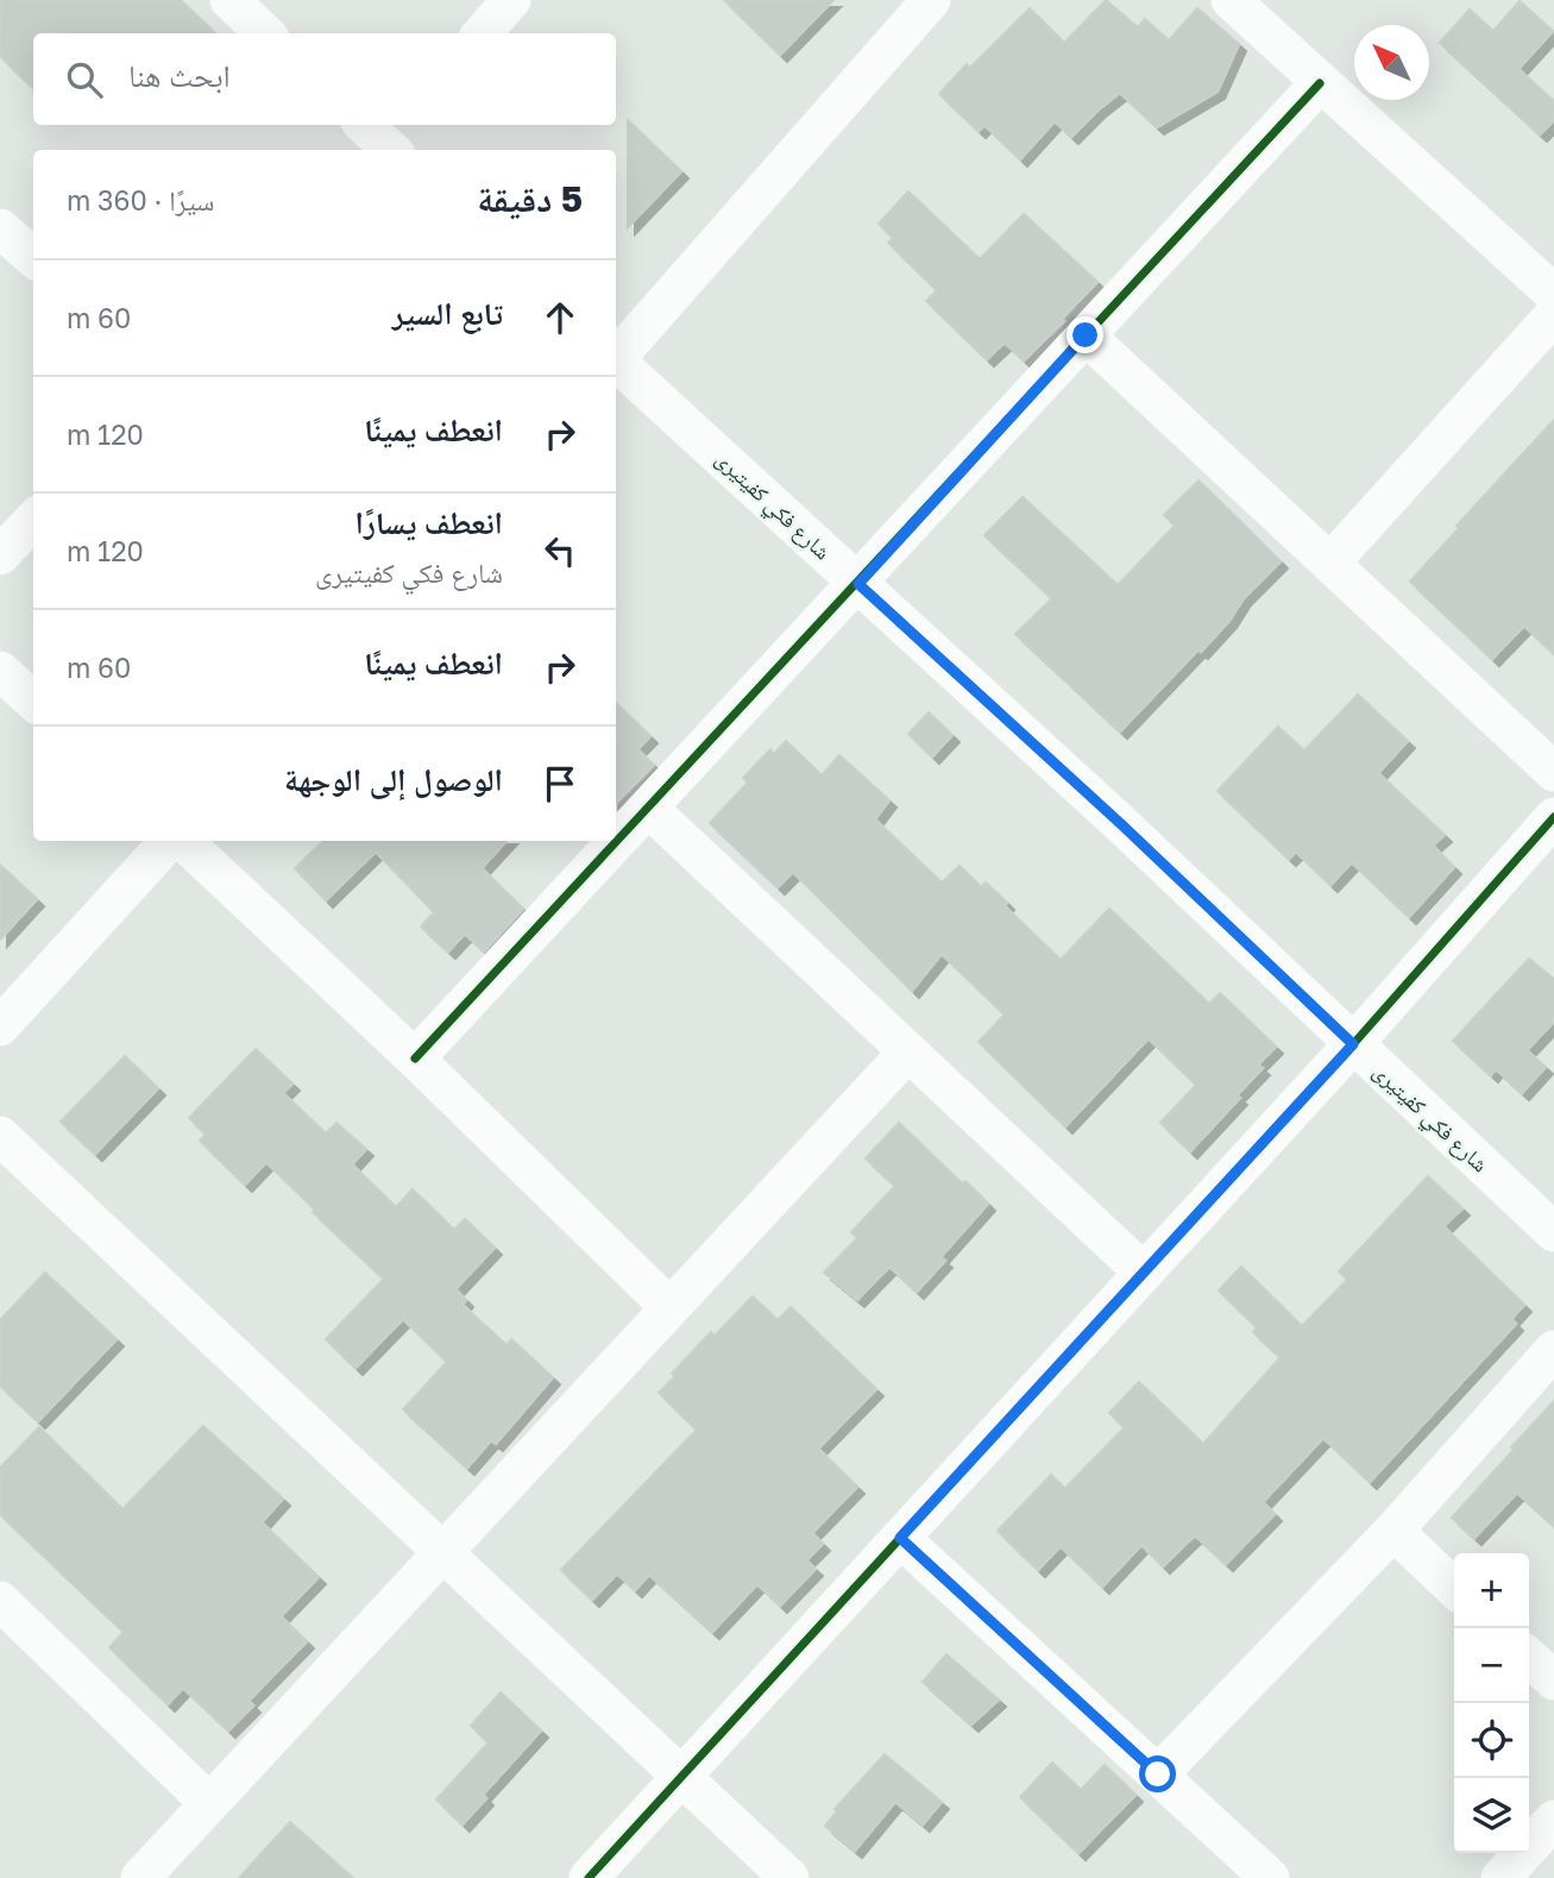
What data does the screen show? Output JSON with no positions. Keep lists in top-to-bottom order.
{
  "streets": {
    "street": ["شارع فكي كفيتيرى"]
  },
  "north": "top left",
  "page": {
    "search": "ابحث هنا",
    "heading": ["5 دقيقة", "سيرًا · 360 m"],
    "list": [
      ["تابع السير", "60 m"],
      ["انعطف يمينًا", "120 m"],
      ["انعطف يسارًا", "شارع فكي كفيتيرى", "120 m"],
      ["انعطف يمينًا", "60 m"],
      "الوصول إلى الوجهة"
    ],
    "map_buttons": ["+", "−"]
  }
}
